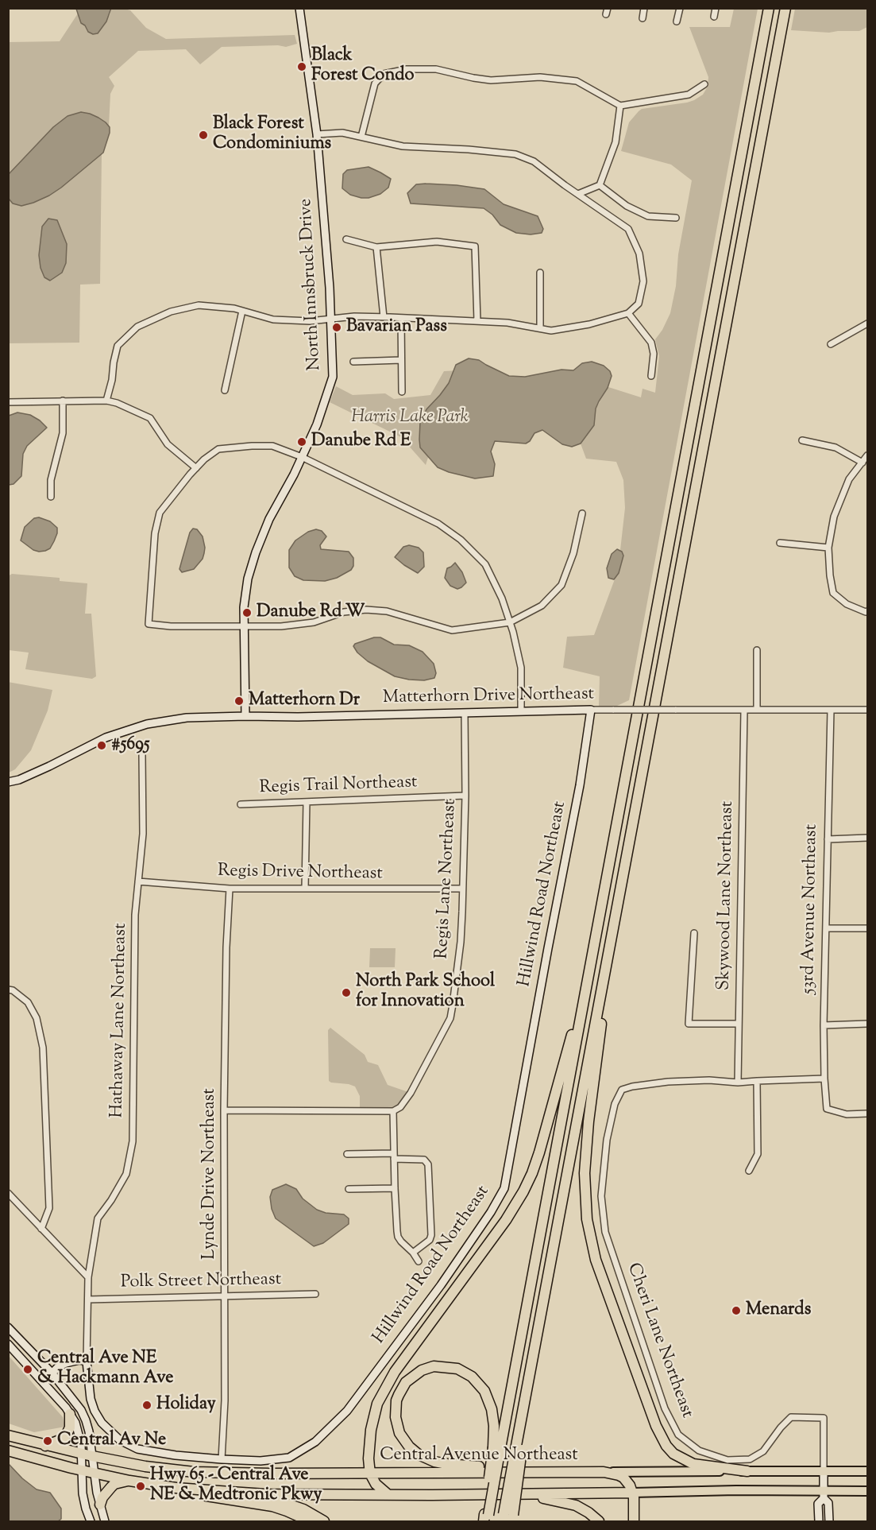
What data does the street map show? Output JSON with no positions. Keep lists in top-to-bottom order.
{
  "streets": {
    "highway": ["Central Avenue Northeast"],
    "street": [
      "North Innsbruck Drive",
      "Matterhorn Drive Northeast",
      "Regis Trail Northeast",
      "Regis Drive Northeast",
      "Regis Lane Northeast",
      "Hillwind Road Northeast",
      "Skywood Lane Northeast",
      "53rd Avenue Northeast",
      "Hathaway Lane Northeast",
      "Lynde Drive Northeast",
      "Polk Street Northeast",
      "Cheri Lane Northeast"
    ]
  },
  "crossings": [
    ["North Innsbruck Drive", "Matterhorn Drive Northeast"],
    ["Matterhorn Drive Northeast", "Regis Lane Northeast"],
    ["Matterhorn Drive Northeast", "Hillwind Road Northeast"],
    ["Matterhorn Drive Northeast", "Skywood Lane Northeast"],
    ["Matterhorn Drive Northeast", "53rd Avenue Northeast"],
    ["Regis Trail Northeast", "Regis Lane Northeast"],
    ["Regis Drive Northeast", "Regis Lane Northeast"],
    ["Regis Drive Northeast", "Hathaway Lane Northeast"],
    ["Regis Drive Northeast", "Lynde Drive Northeast"],
    ["Hillwind Road Northeast", "Hathaway Lane Northeast"],
    ["Hillwind Road Northeast", "Lynde Drive Northeast"],
    ["Skywood Lane Northeast", "Cheri Lane Northeast"],
    ["Hathaway Lane Northeast", "Polk Street Northeast"],
    ["Lynde Drive Northeast", "Polk Street Northeast"],
    ["Cheri Lane Northeast", "Central Avenue Northeast"]
  ],
  "parks": ["Harris Lake Park"],
  "places": [
    "Black Forest Condo",
    "Black Forest Condominiums",
    "Bavarian Pass",
    "Danube Rd E",
    "Danube Rd W",
    "Matterhorn Dr",
    "#5695",
    "North Park School for Innovation",
    "Menards",
    "Central Ave NE & Hackmann Ave",
    "Holiday",
    "Central Av Ne",
    "Hwy 65 - Central Ave NE & Medtronic Pkwy"
  ]
}
